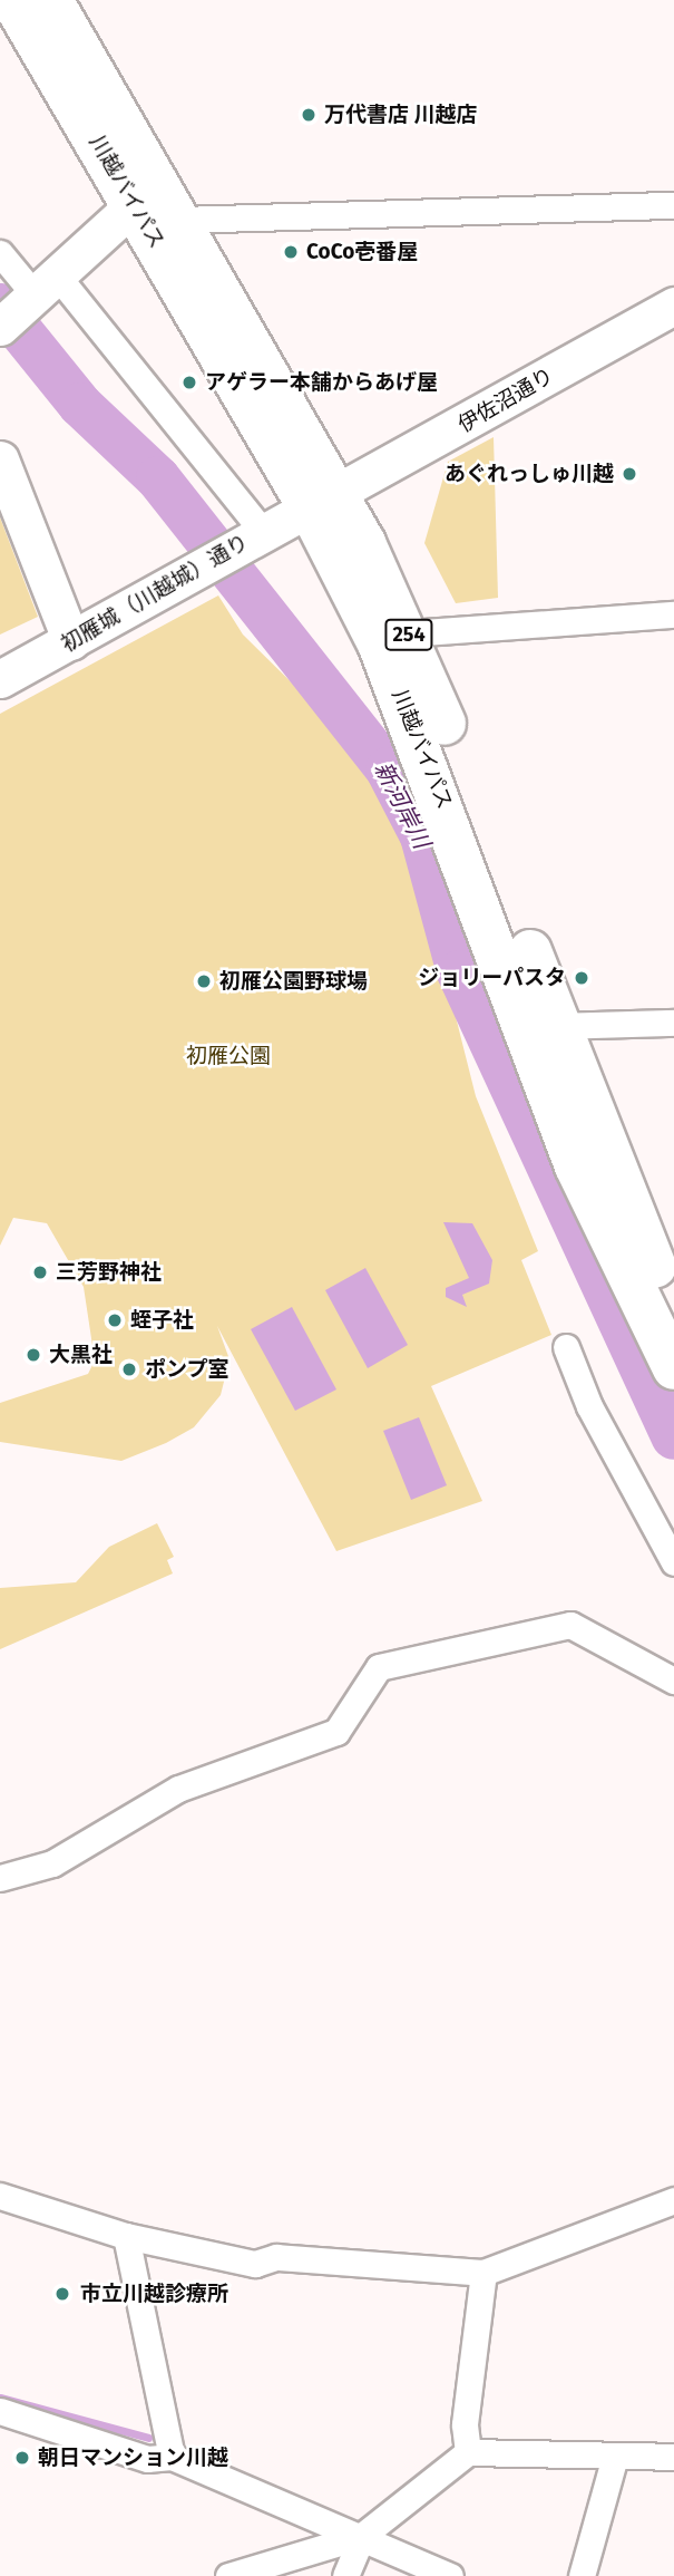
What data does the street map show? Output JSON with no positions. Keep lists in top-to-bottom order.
{
  "streets": {
    "highway": ["川越バイパス", "254"],
    "street": ["伊佐沼通り", "初雁城（川越城）通り"]
  },
  "crossings": [
    ["川越バイパス", "伊佐沼通り"],
    ["川越バイパス", "初雁城（川越城）通り"],
    ["伊佐沼通り", "初雁城（川越城）通り"]
  ],
  "water": ["新河岸川"],
  "parks": ["初雁公園"],
  "places": [
    "万代書店 川越店",
    "CoCo壱番屋",
    "アゲラー本舗からあげ屋",
    "あぐれっしゅ川越",
    "ジョリーパスタ",
    "初雁公園野球場",
    "三芳野神社",
    "蛭子社",
    "大黒社",
    "ポンプ室",
    "市立川越診療所",
    "朝日マンション川越"
  ]
}
